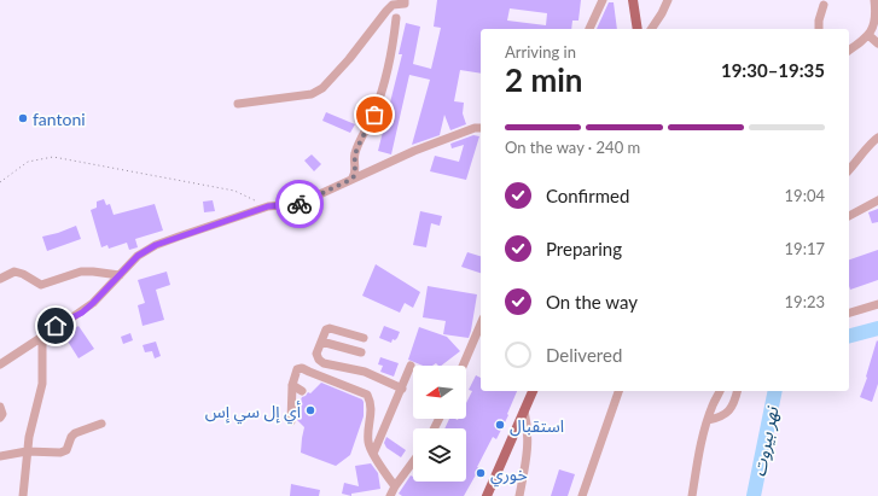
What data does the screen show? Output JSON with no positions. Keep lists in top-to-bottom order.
{
  "water": ["نهر بيروت"],
  "places": [
    "fantoni",
    "أي إل سي إس",
    "استقبال",
    "خوري"
  ],
  "north": "left",
  "page": {
    "heading": ["2 min", "Arriving in", "19:30–19:35"],
    "bar": "On the way · 240 m",
    "list": [
      ["Confirmed", "19:04"],
      ["Preparing", "19:17"],
      ["On the way", "19:23"],
      "Delivered"
    ]
  }
}
